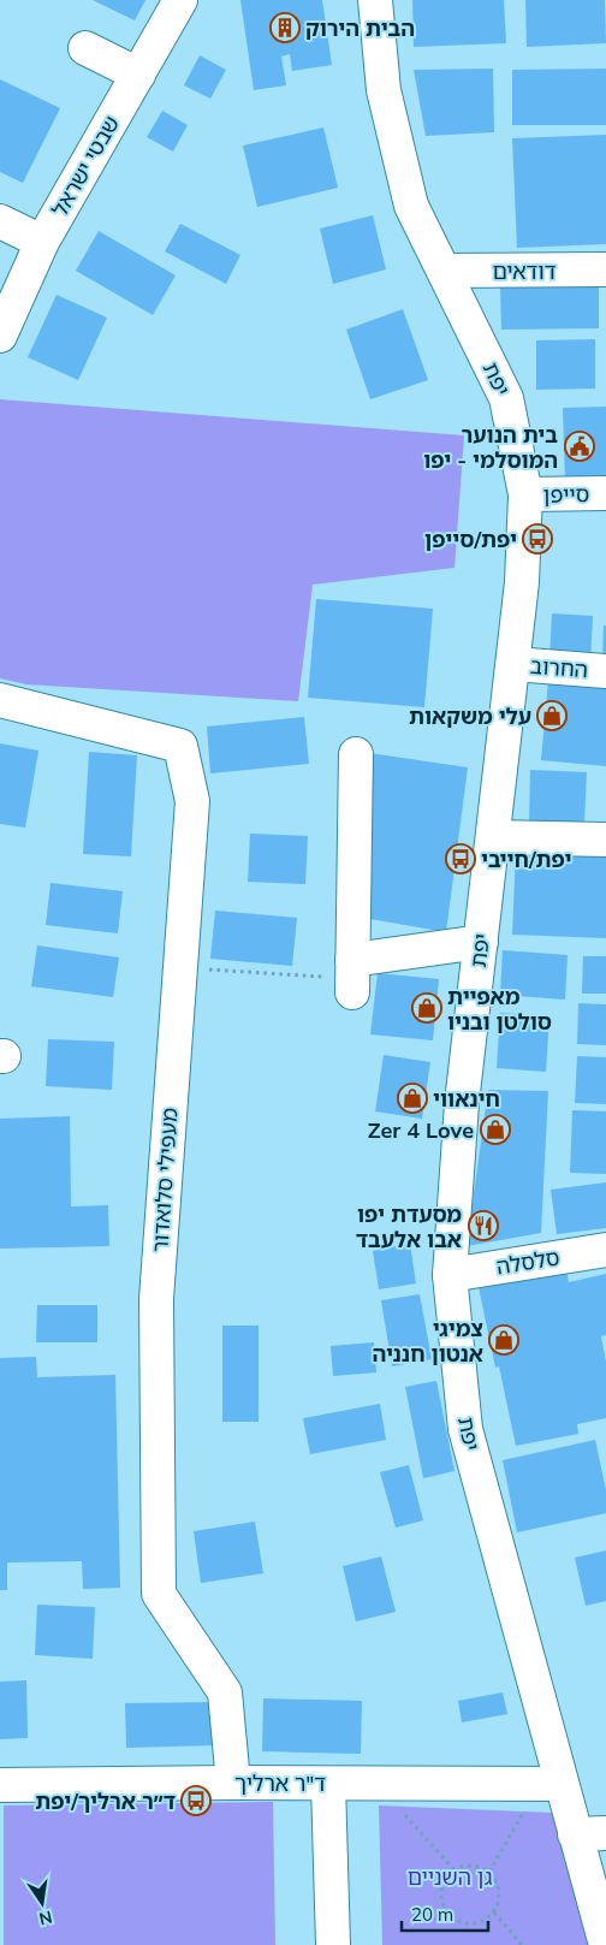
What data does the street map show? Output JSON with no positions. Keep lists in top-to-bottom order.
{
  "streets": {
    "street": [
      "שבטי ישראל",
      "דודאים",
      "יפת",
      "סייפן",
      "החרוב",
      "מעפילי סלואדור",
      "סלסלה",
      "ד\"ר ארליך"
    ]
  },
  "crossings": [
    ["דודאים", "יפת"],
    ["יפת", "סייפן"],
    ["יפת", "החרוב"],
    ["יפת", "סלסלה"],
    ["יפת", "ד\"ר ארליך"],
    ["מעפילי סלואדור", "ד\"ר ארליך"]
  ],
  "parks": ["גן השניים"],
  "places": {
    "building": ["הבית הירוק"],
    "public building": ["בית הנוער המוסלמי - יפו"],
    "bus stop": ["יפת/סייפן", "יפת/חייבי", "ד״ר ארליך/יפת"],
    "shop": [
      "עלי משקאות",
      "מאפיית סולטן ובניו",
      "חינאווי",
      "Zer 4 Love",
      "צמיגי אנטון חנניה"
    ],
    "restaurant": ["מסעדת יפו אבו אלעבד"]
  },
  "scale_bar": "20 m",
  "north": "bottom"
}
